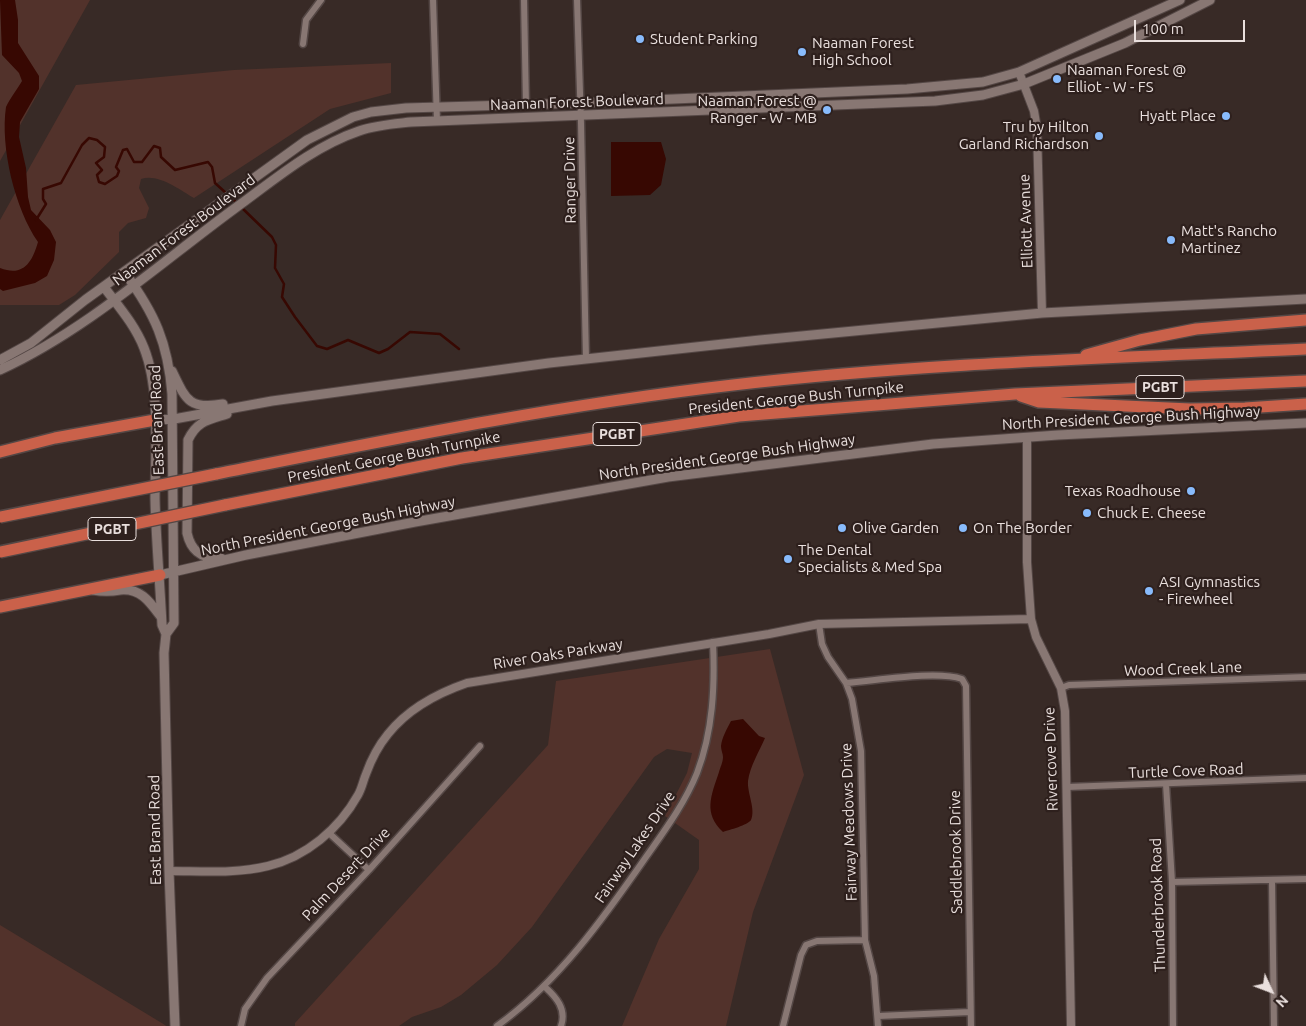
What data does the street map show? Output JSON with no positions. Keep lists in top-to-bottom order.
{
  "streets": {
    "highway": ["PGBT", "President George Bush Turnpike"],
    "main road": ["Naaman Forest Boulevard", "North President George Bush Highway", "East Brand Road"],
    "street": [
      "Ranger Drive",
      "Elliott Avenue",
      "River Oaks Parkway",
      "Wood Creek Lane",
      "Rivercove Drive",
      "Turtle Cove Road",
      "Fairway Meadows Drive",
      "Fairway Lakes Drive",
      "Saddlebrook Drive",
      "Palm Desert Drive",
      "Thunderbrook Road"
    ]
  },
  "crossings": [
    ["Naaman Forest Boulevard", "Ranger Drive"],
    ["Naaman Forest Boulevard", "Elliott Avenue"],
    ["Naaman Forest Boulevard", "East Brand Road"],
    ["North President George Bush Highway", "East Brand Road"],
    ["North President George Bush Highway", "Rivercove Drive"],
    ["East Brand Road", "River Oaks Parkway"],
    ["River Oaks Parkway", "Rivercove Drive"],
    ["River Oaks Parkway", "Fairway Meadows Drive"],
    ["River Oaks Parkway", "Fairway Lakes Drive"],
    ["Wood Creek Lane", "Rivercove Drive"],
    ["Rivercove Drive", "Turtle Cove Road"],
    ["Turtle Cove Road", "Thunderbrook Road"],
    ["Fairway Meadows Drive", "Saddlebrook Drive"]
  ],
  "places": [
    "Student Parking",
    "Naaman Forest High School",
    "Naaman Forest @ Elliot - W - FS",
    "Naaman Forest @ Ranger - W - MB",
    "Hyatt Place",
    "Tru by Hilton Garland Richardson",
    "Matt's Rancho Martinez",
    "Texas Roadhouse",
    "Chuck E. Cheese",
    "Olive Garden",
    "On The Border",
    "The Dental Specialists & Med Spa",
    "ASI Gymnastics - Firewheel"
  ],
  "scale_bar": "100 m",
  "north": "bottom right"
}
